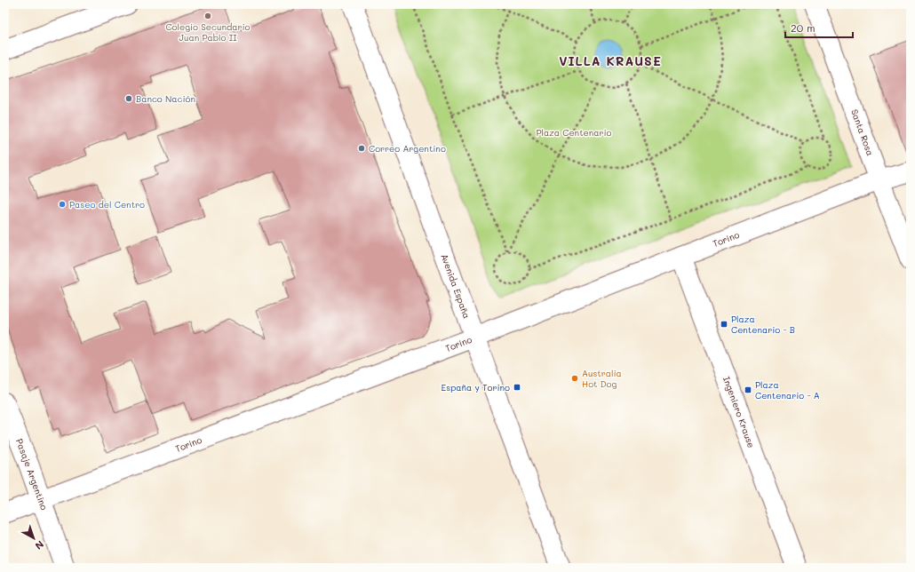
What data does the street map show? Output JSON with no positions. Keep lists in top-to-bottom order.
{
  "streets": {
    "street": [
      "Santa Rosa",
      "Torino",
      "Avenida España",
      "Ingeniero Krause",
      "Pasaje Argentino"
    ]
  },
  "crossings": [
    ["Santa Rosa", "Torino"],
    ["Torino", "Avenida España"],
    ["Torino", "Ingeniero Krause"],
    ["Torino", "Pasaje Argentino"]
  ],
  "districts": ["VILLA KRAUSE"],
  "parks": ["Plaza Centenario"],
  "places": {
    "other": [
      "Colegio Secundario Juan Pablo II",
      "Banco Nación",
      "Correo Argentino",
      "Paseo del Centro",
      "Australia Hot Dog"
    ],
    "transit": ["Plaza Centenario - B", "España y Torino", "Plaza Centenario - A"]
  },
  "scale_bar": "20 m",
  "north": "bottom right"
}
